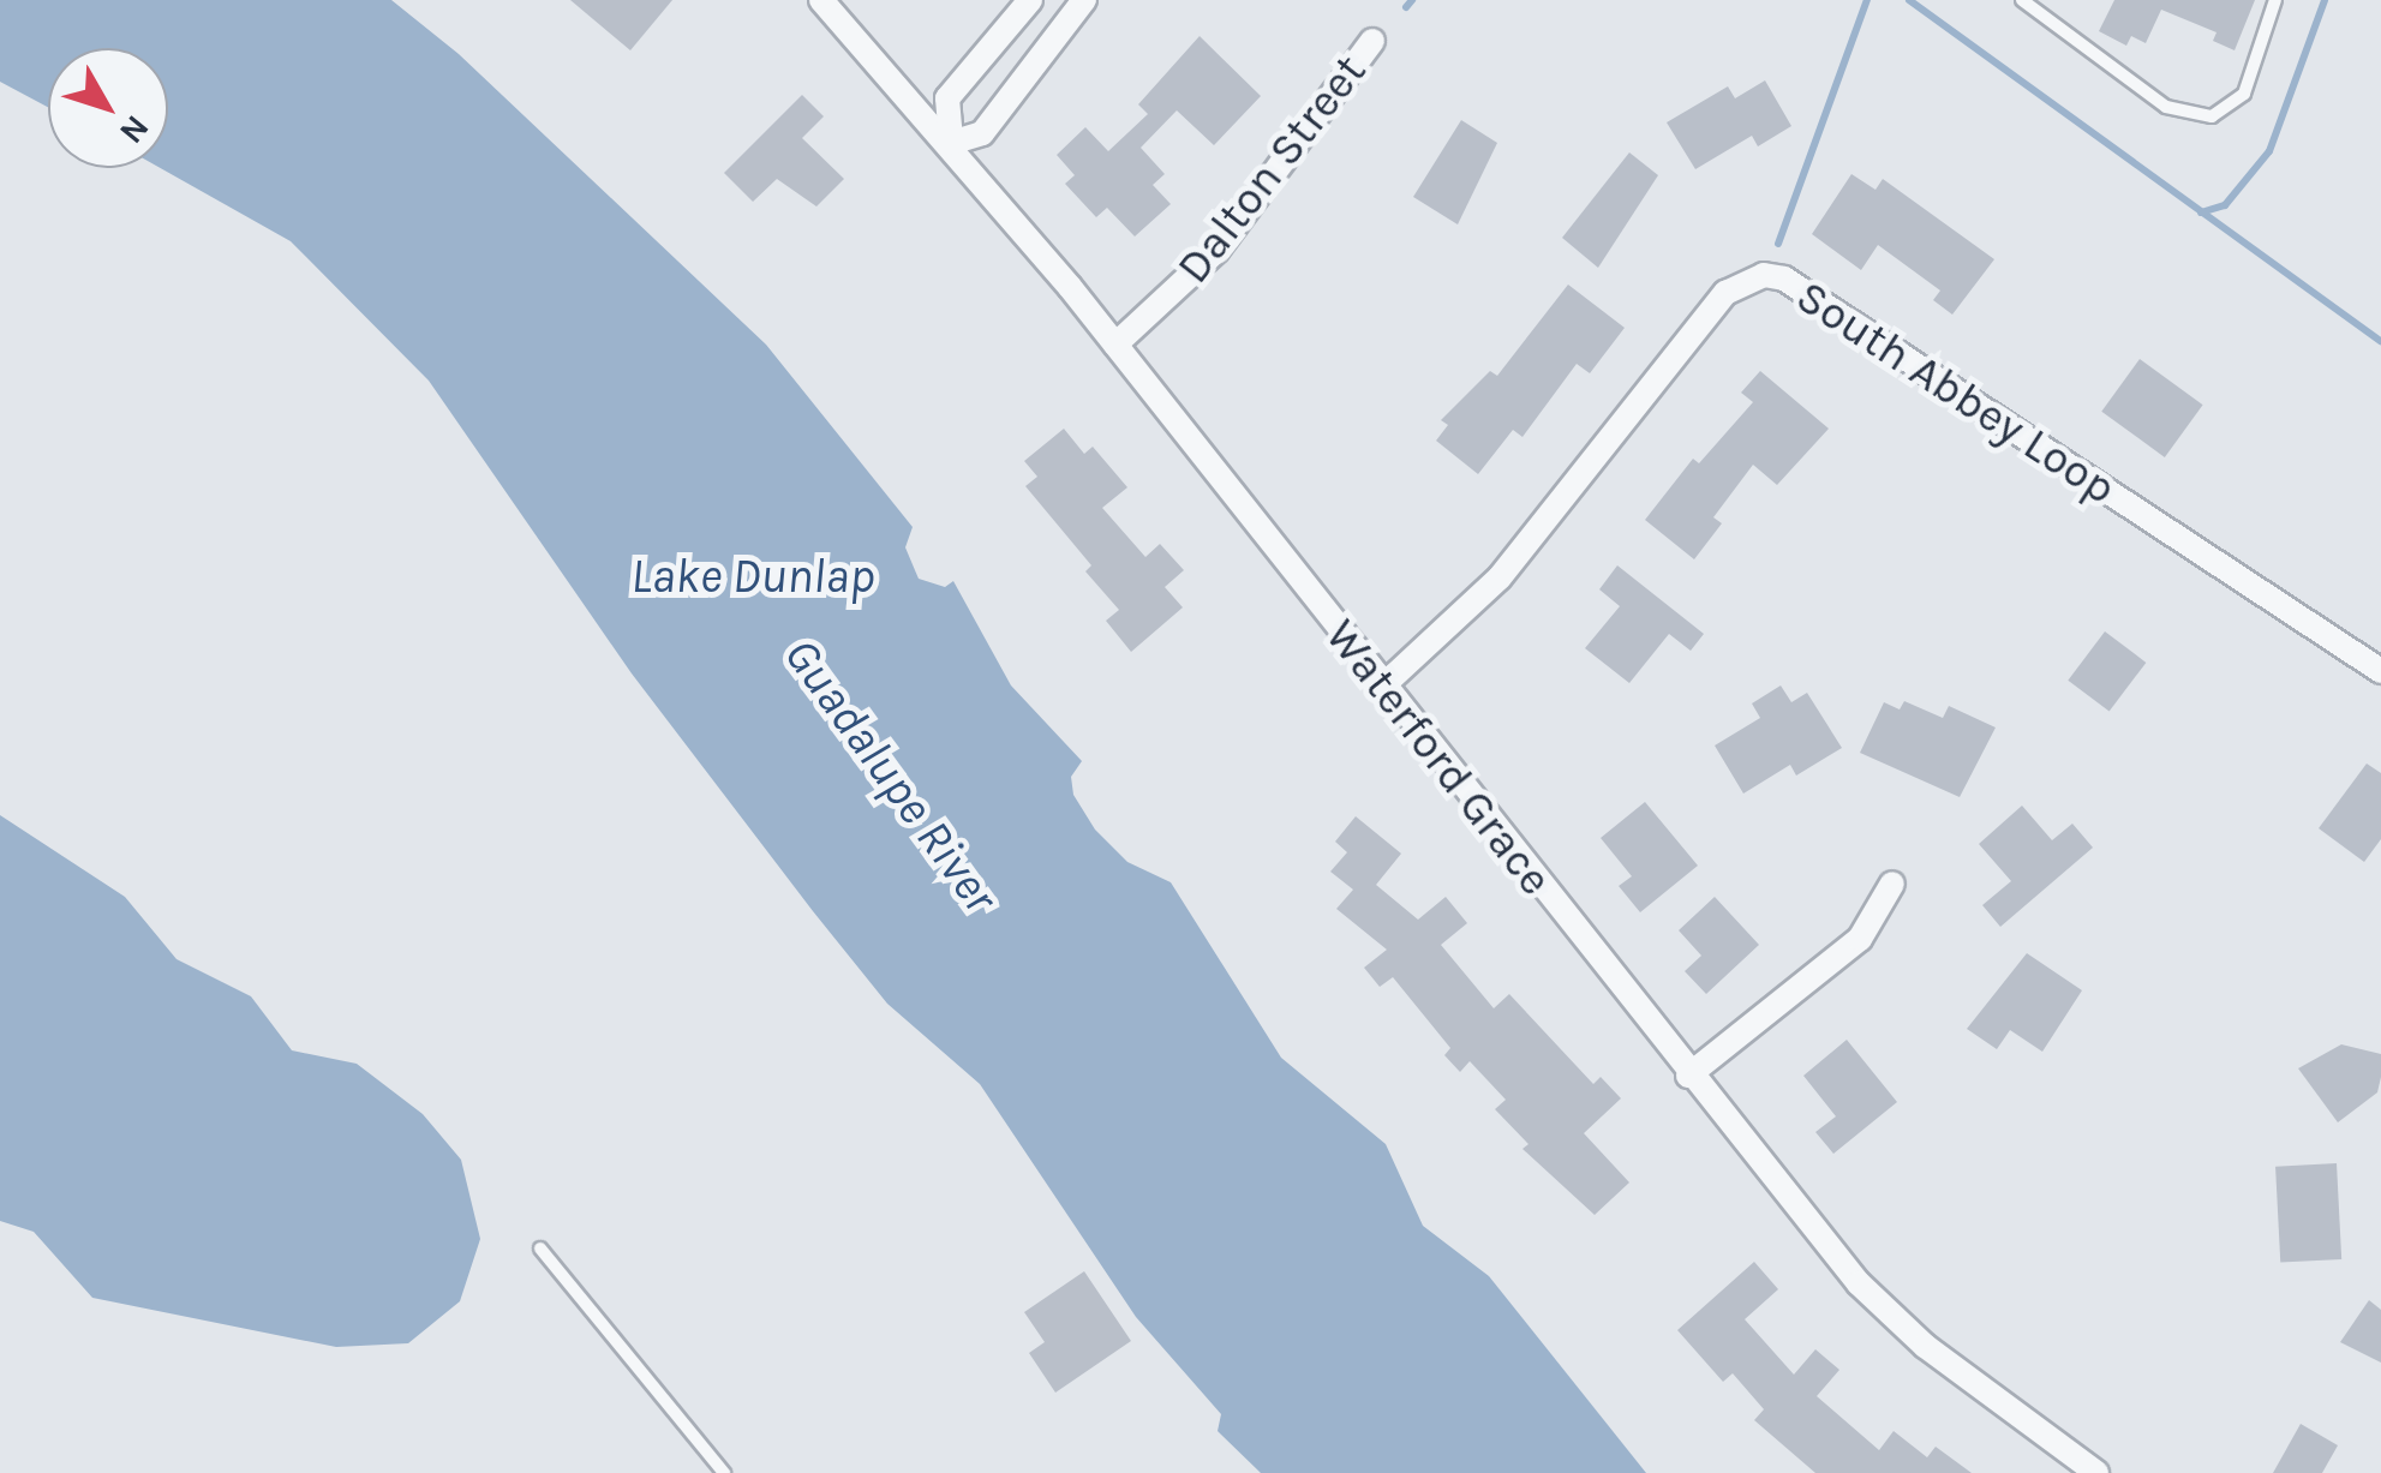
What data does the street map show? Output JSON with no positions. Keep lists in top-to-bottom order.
{
  "streets": {
    "street": ["Dalton Street", "South Abbey Loop", "Waterford Grace"]
  },
  "crossings": [
    ["Dalton Street", "Waterford Grace"],
    ["South Abbey Loop", "Waterford Grace"]
  ],
  "water": ["Lake Dunlap", "Guadalupe River"],
  "north": "bottom right"
}
